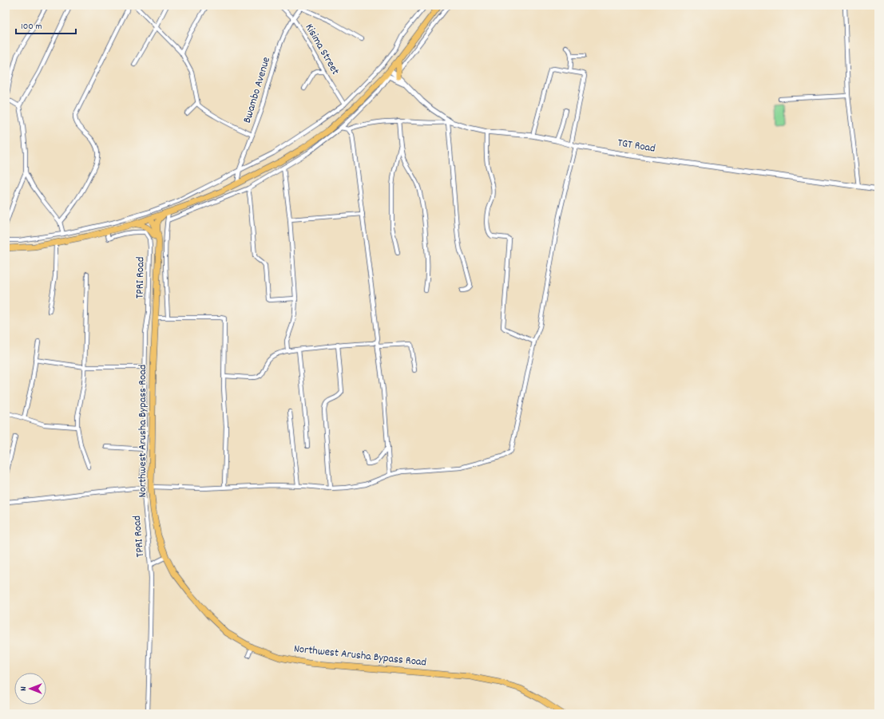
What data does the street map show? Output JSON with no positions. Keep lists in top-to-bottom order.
{
  "streets": {
    "main road": ["Northwest Arusha Bypass Road"],
    "street": [
      "Kisima Street",
      "Bwambo Avenue",
      "TGT Road",
      "TPRI Road"
    ]
  },
  "crossings": [
    ["Kisima Street", "Bwambo Avenue"]
  ],
  "scale_bar": "100 m",
  "north": "left"
}
